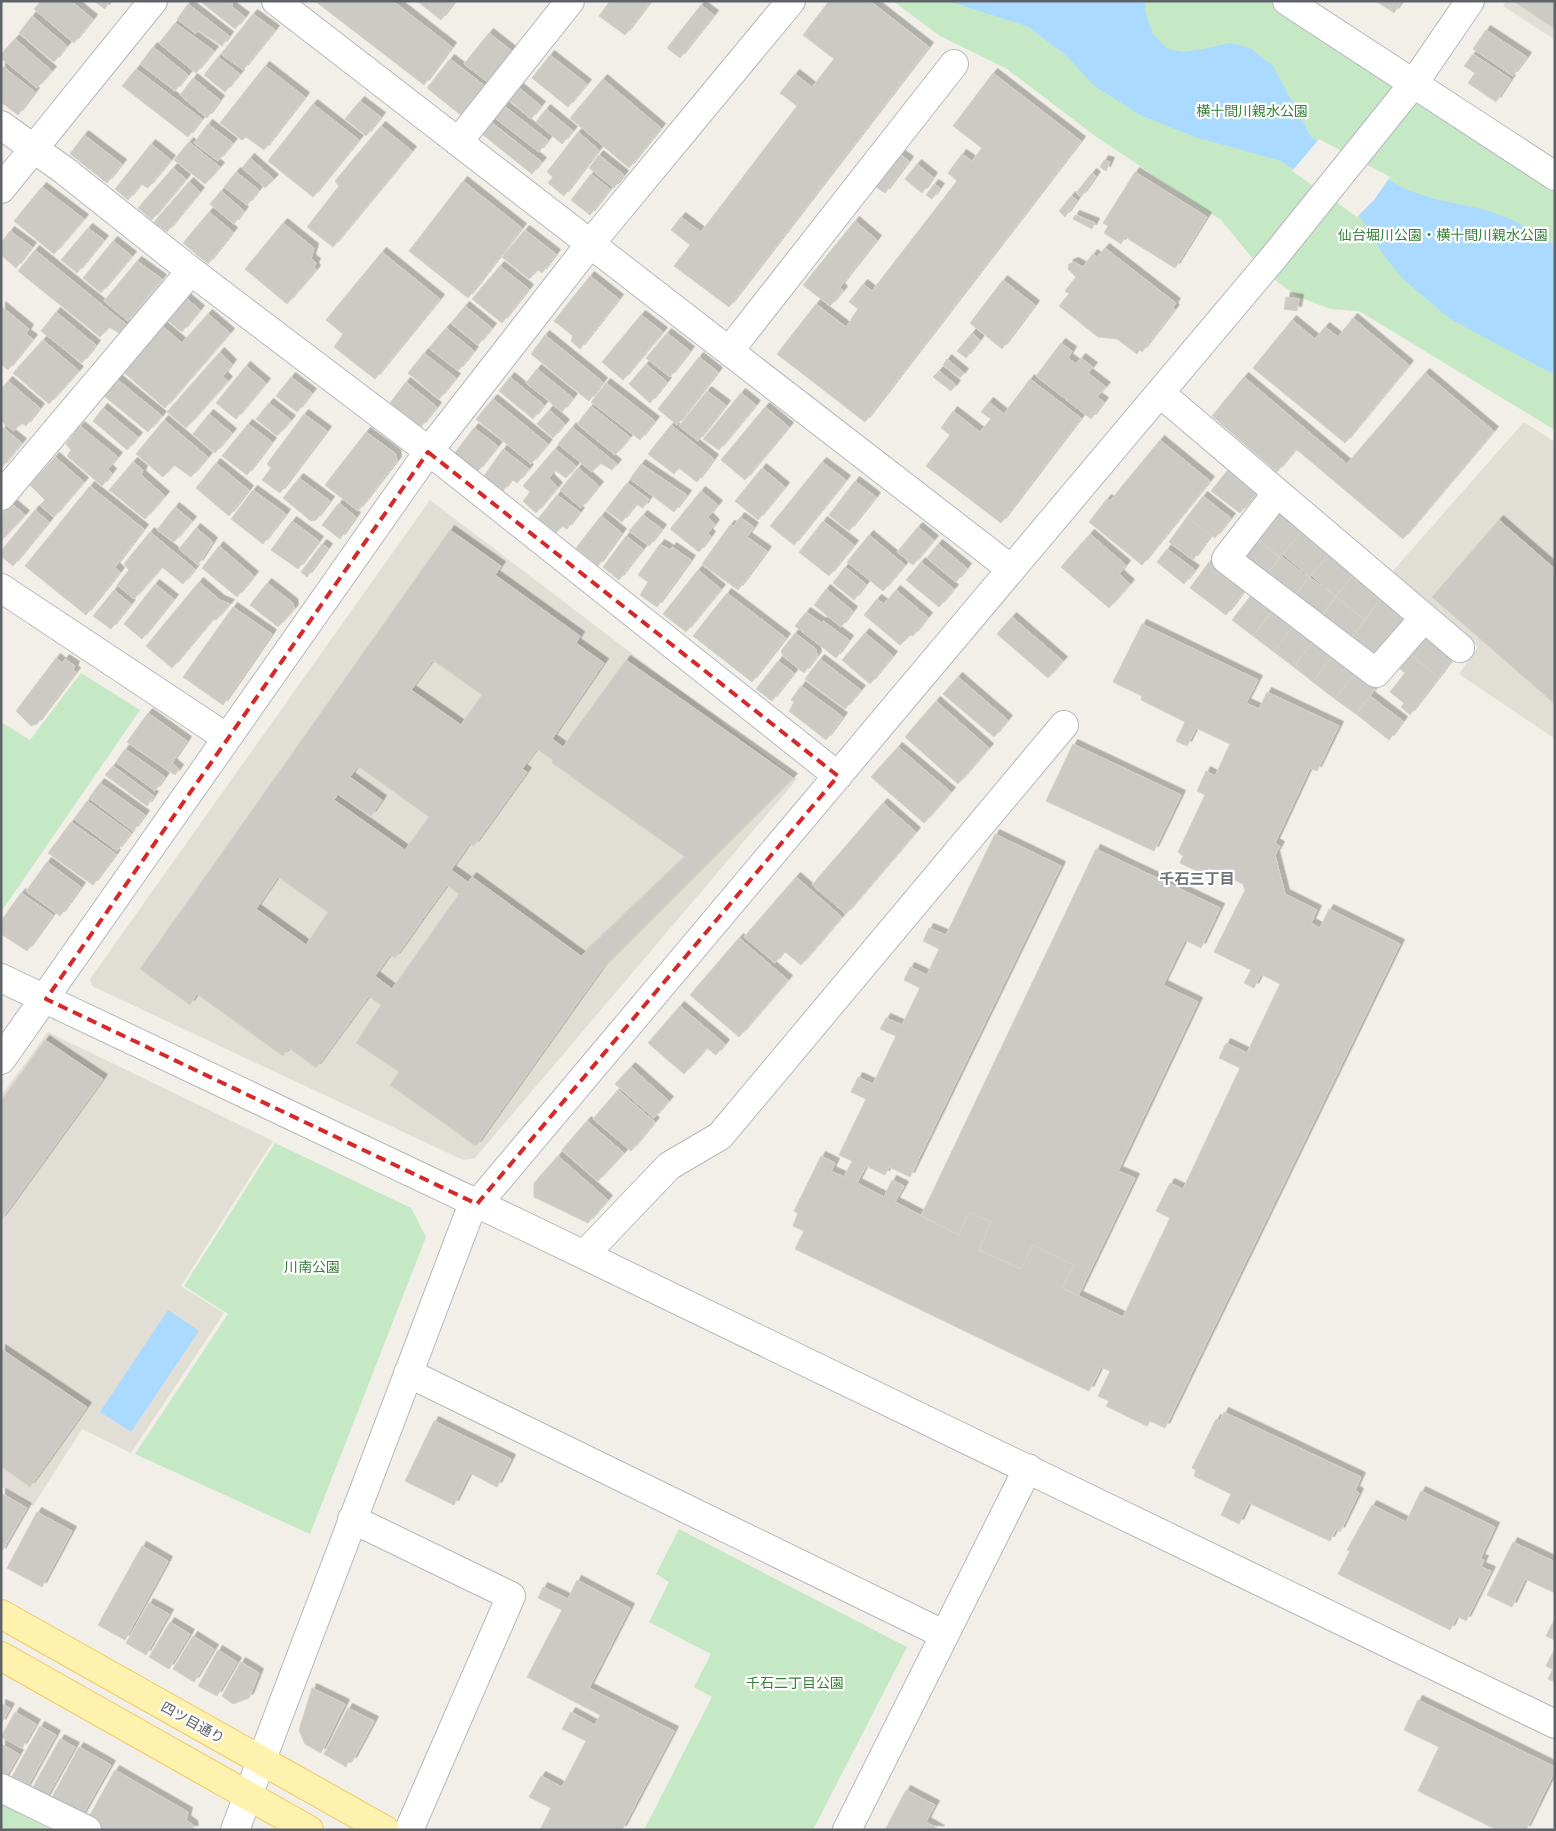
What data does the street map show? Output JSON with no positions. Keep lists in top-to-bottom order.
{
  "streets": {
    "main road": ["四ツ目通り"]
  },
  "districts": ["千石三丁目"],
  "parks": [
    "横十間川親水公園",
    "仙台堀川公園・横十間川親水公園",
    "川南公園",
    "千石二丁目公園"
  ]
}
